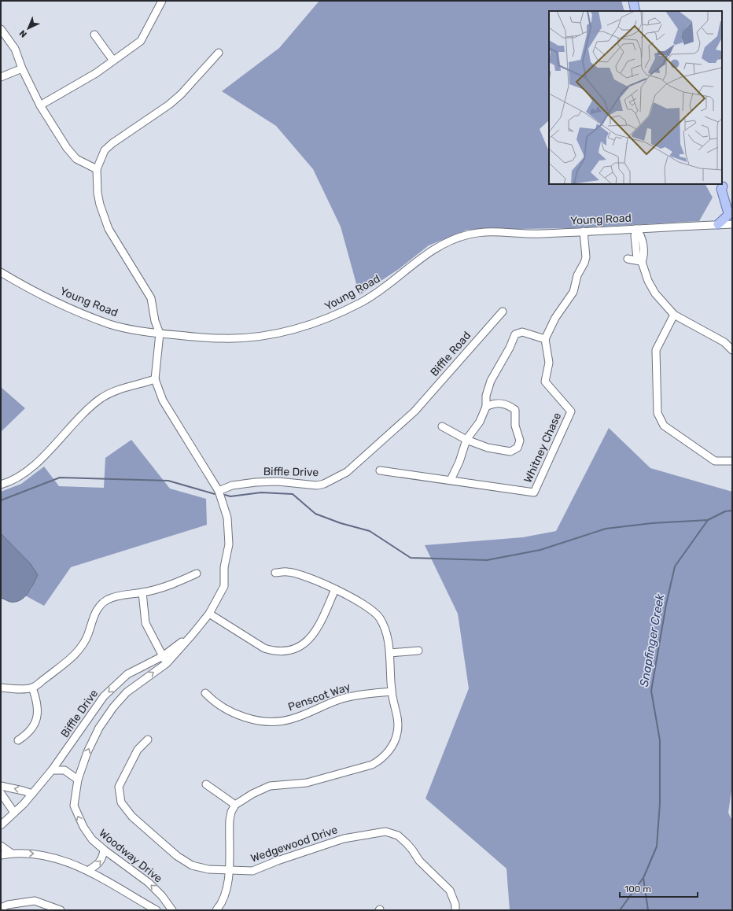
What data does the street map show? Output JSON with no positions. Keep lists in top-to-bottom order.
{
  "streets": {
    "street": [
      "Young Road",
      "Biffle Road",
      "Whitney Chase",
      "Biffle Drive",
      "Penscot Way",
      "Wedgewood Drive",
      "Woodway Drive"
    ]
  },
  "crossings": [
    ["Young Road", "Biffle Drive"],
    ["Biffle Road", "Biffle Drive"],
    ["Biffle Drive", "Woodway Drive"]
  ],
  "water": ["Snapfinger Creek"],
  "scale_bar": "100 m",
  "north": "bottom left"
}
